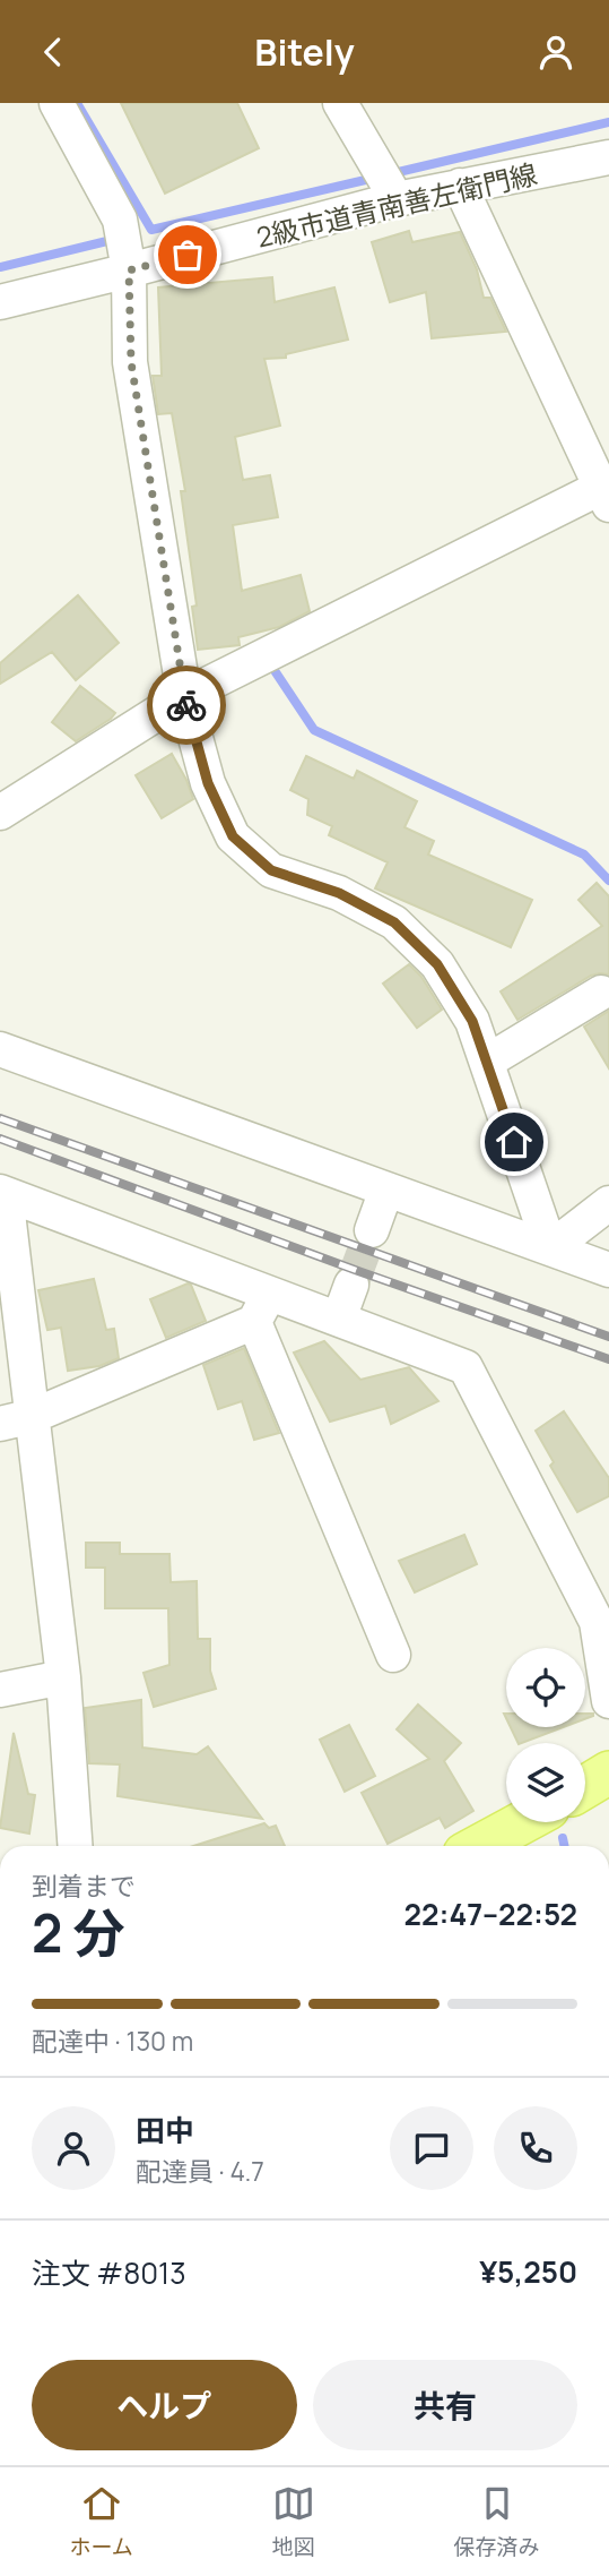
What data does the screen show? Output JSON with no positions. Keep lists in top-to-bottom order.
{
  "streets": {
    "street": ["2級市道青南善左衛門線"]
  },
  "page": {
    "header": "Bitely",
    "heading": ["2 分", "到着まで", "22:47–22:52"],
    "panel": [
      "田中",
      "配達員 · 4.7",
      "注文 #8013",
      "¥5,250"
    ],
    "bar": "配達中 · 130 m",
    "buttons": ["ヘルプ", "共有"],
    "tabs": ["ホーム", "地図", "保存済み"]
  }
}
